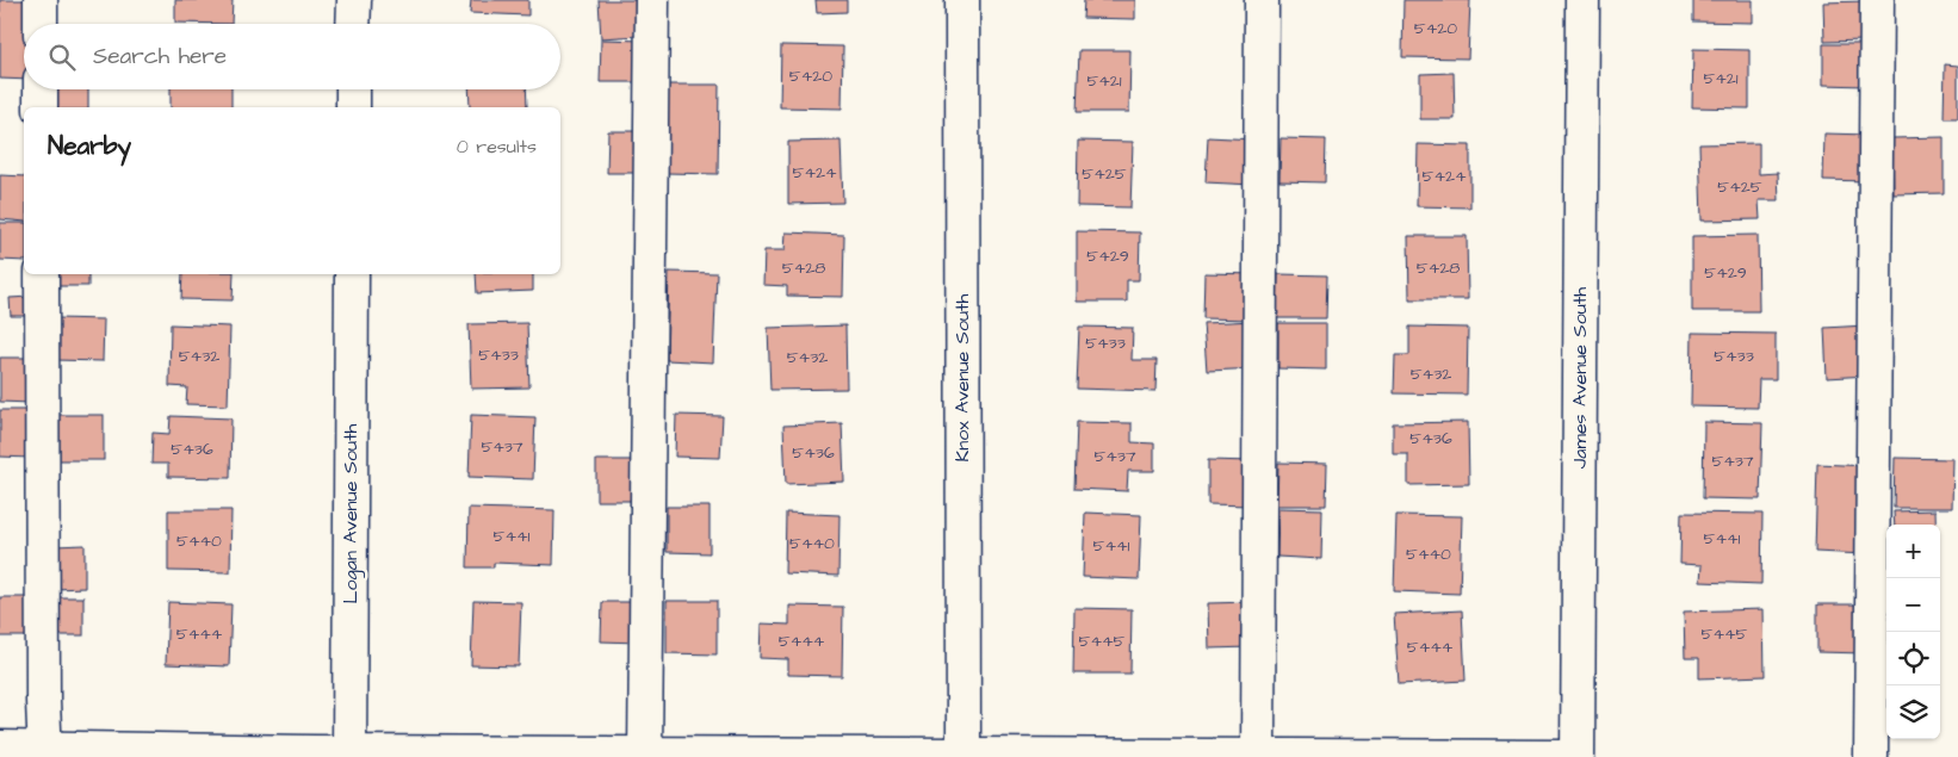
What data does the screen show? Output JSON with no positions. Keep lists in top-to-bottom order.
{
  "streets": {
    "street": ["Knox Avenue South", "James Avenue South", "Logan Avenue South"]
  },
  "house_numbers": [
    "5420",
    "5420",
    "5421",
    "5421",
    "5424",
    "5425",
    "5424",
    "5425",
    "5429",
    "5428",
    "5428",
    "5429",
    "5433",
    "5433",
    "5432",
    "5433",
    "5432",
    "5432",
    "5436",
    "5437",
    "5436",
    "5436",
    "5437",
    "5437",
    "5441",
    "5441",
    "5440",
    "5440",
    "5441",
    "5440",
    "5444",
    "5445",
    "5444",
    "5445",
    "5444"
  ],
  "page": {
    "search": "Search here",
    "heading": ["Nearby", "0 results"],
    "map_buttons": ["+", "−"]
  }
}
